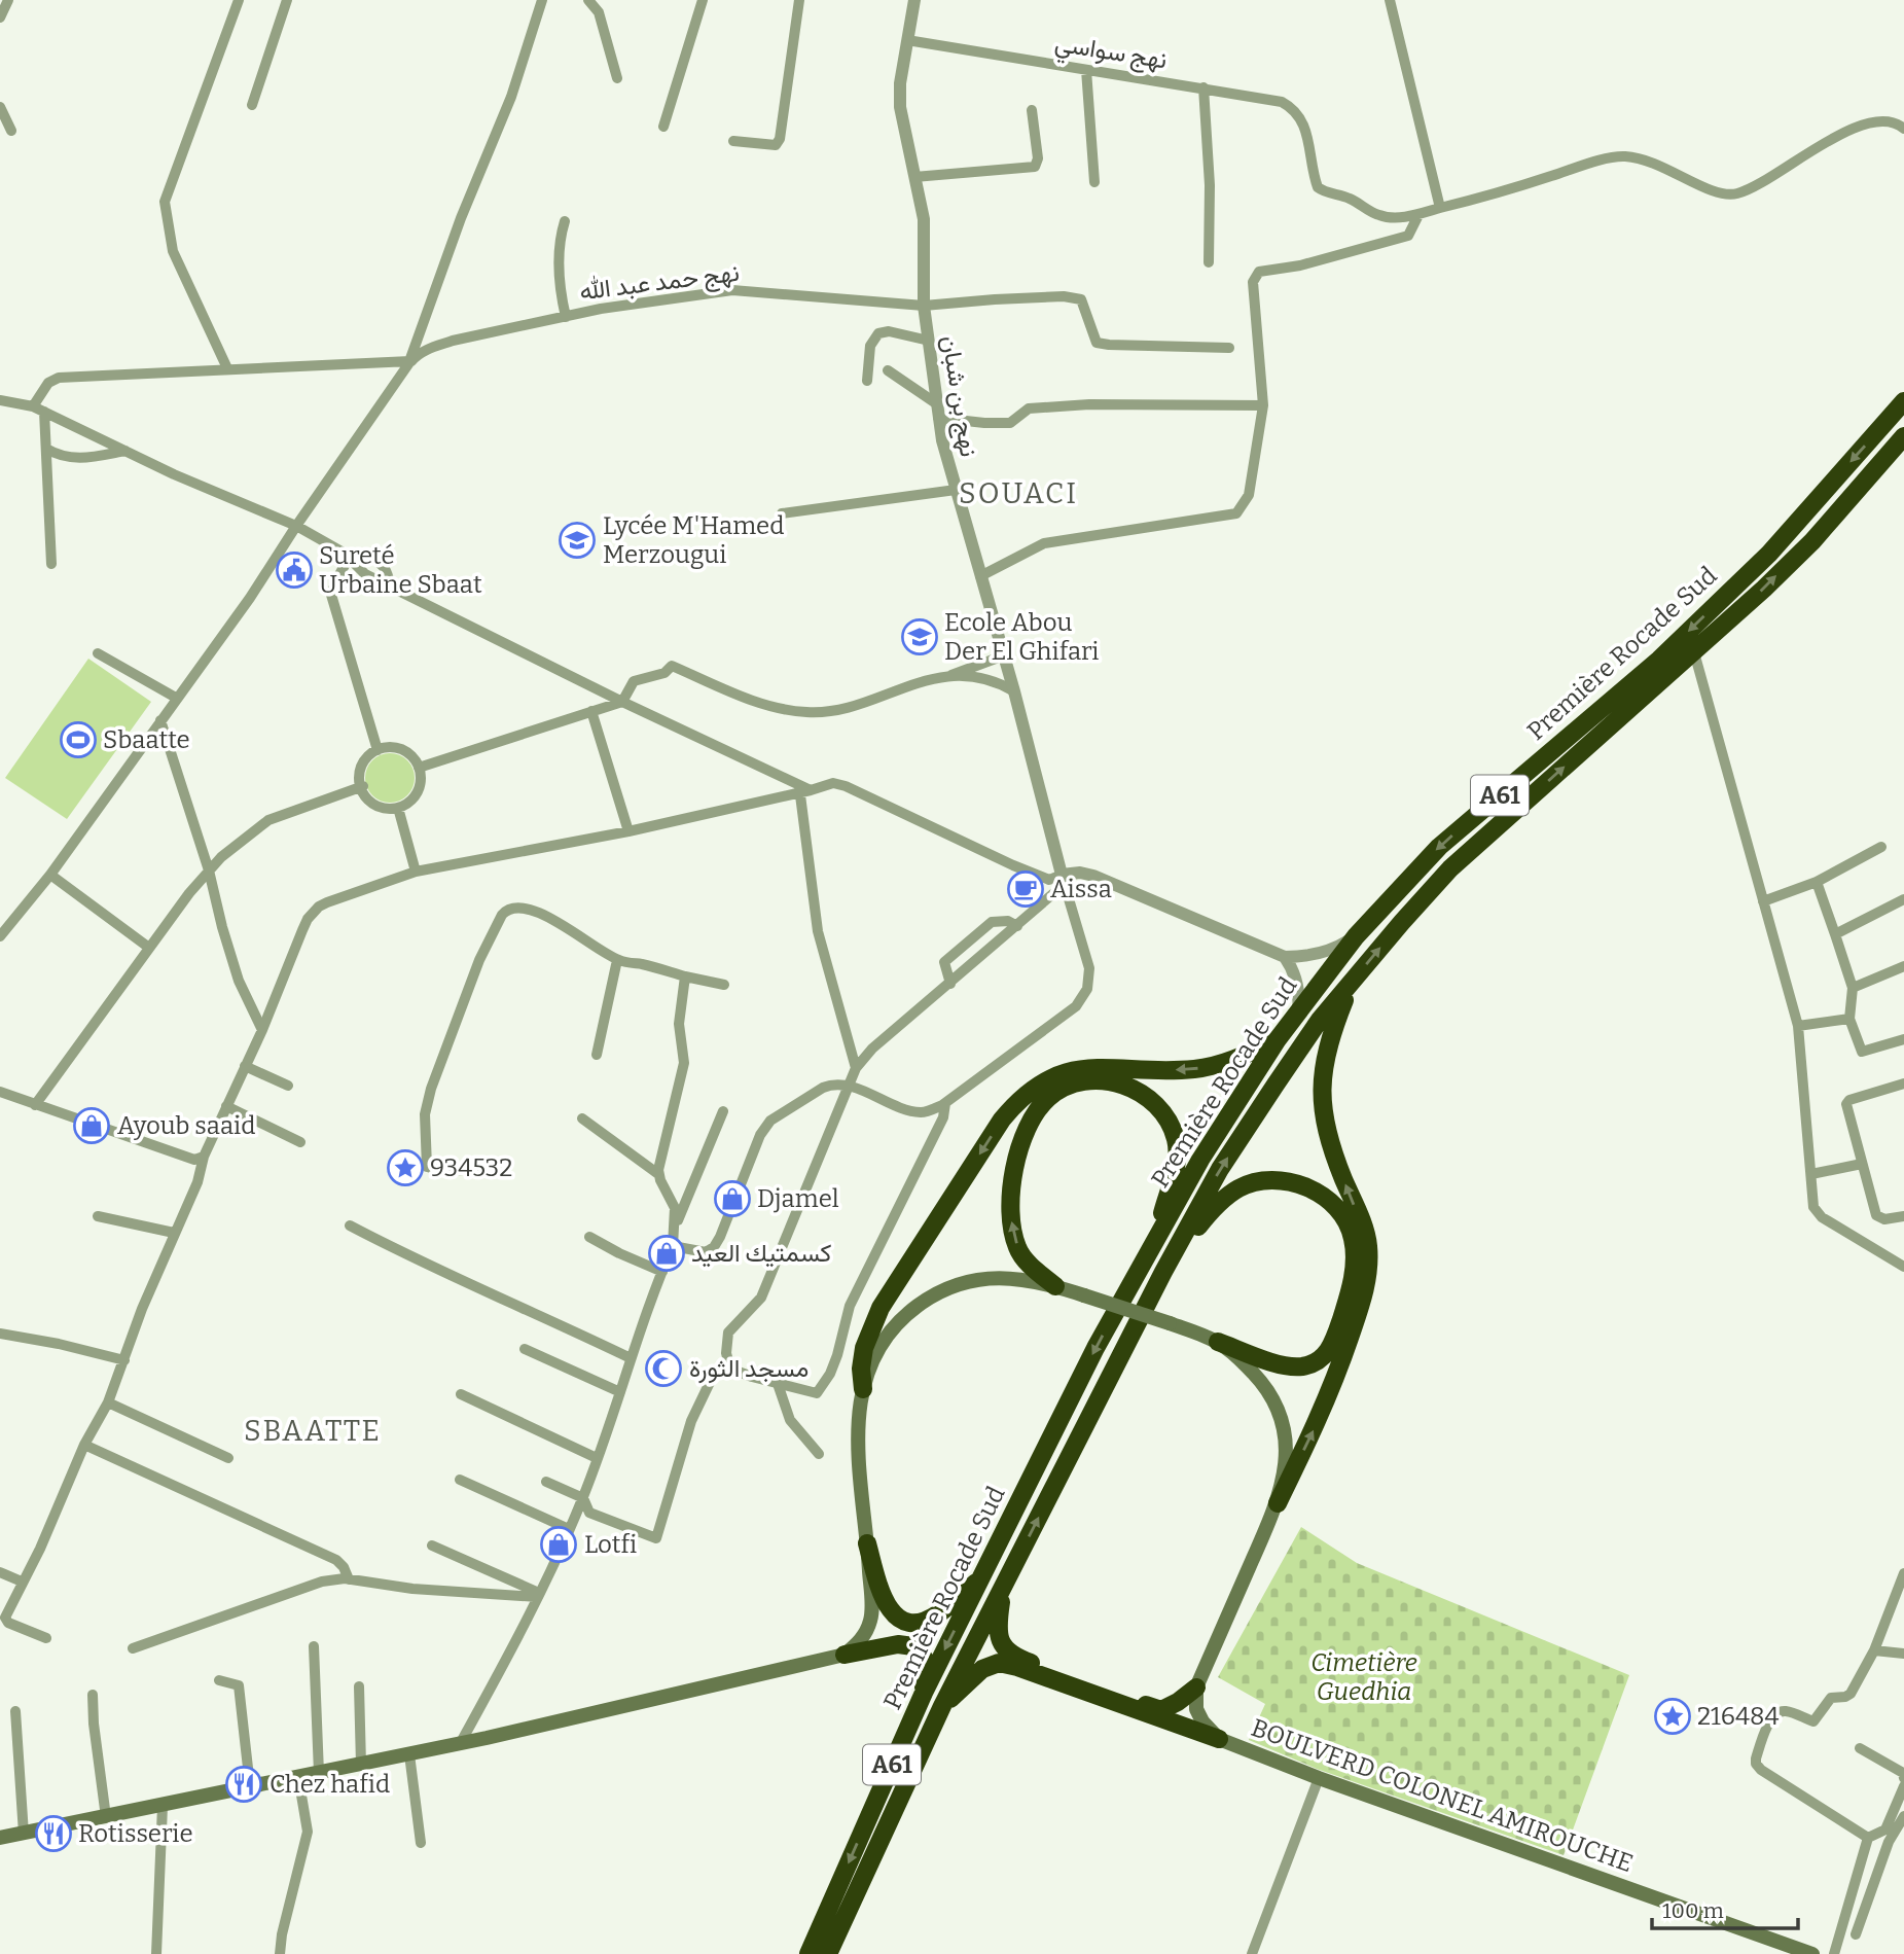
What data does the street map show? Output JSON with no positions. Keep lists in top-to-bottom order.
{
  "streets": {
    "highway": ["Première Rocade Sud", "A61"],
    "main road": ["BOULVERD COLONEL AMIROUCHE"],
    "street": ["نهج سواسي", "نهج حمد عبد الله", "نهج بن شبان"]
  },
  "crossings": [
    ["نهج سواسي", "نهج بن شبان"],
    ["نهج حمد عبد الله", "نهج بن شبان"]
  ],
  "districts": ["SOUACI", "SBAATTE"],
  "parks": ["Cimetière Guedhia"],
  "places": {
    "school or university": ["Lycée M'Hamed Merzougui", "Ecole Abou Der El Ghifari"],
    "public building": ["Sureté Urbaine Sbaat"],
    "sports": ["Sbaatte"],
    "cafe": ["Aissa"],
    "shop": [
      "Ayoub saaid",
      "Djamel",
      "كسمتيك العيد",
      "Lotfi"
    ],
    "place": ["934532", "216484"],
    "mosque": ["مسجد الثورة"],
    "restaurant": ["Chez hafid", "Rotisserie"]
  },
  "scale_bar": "100 m"
}
